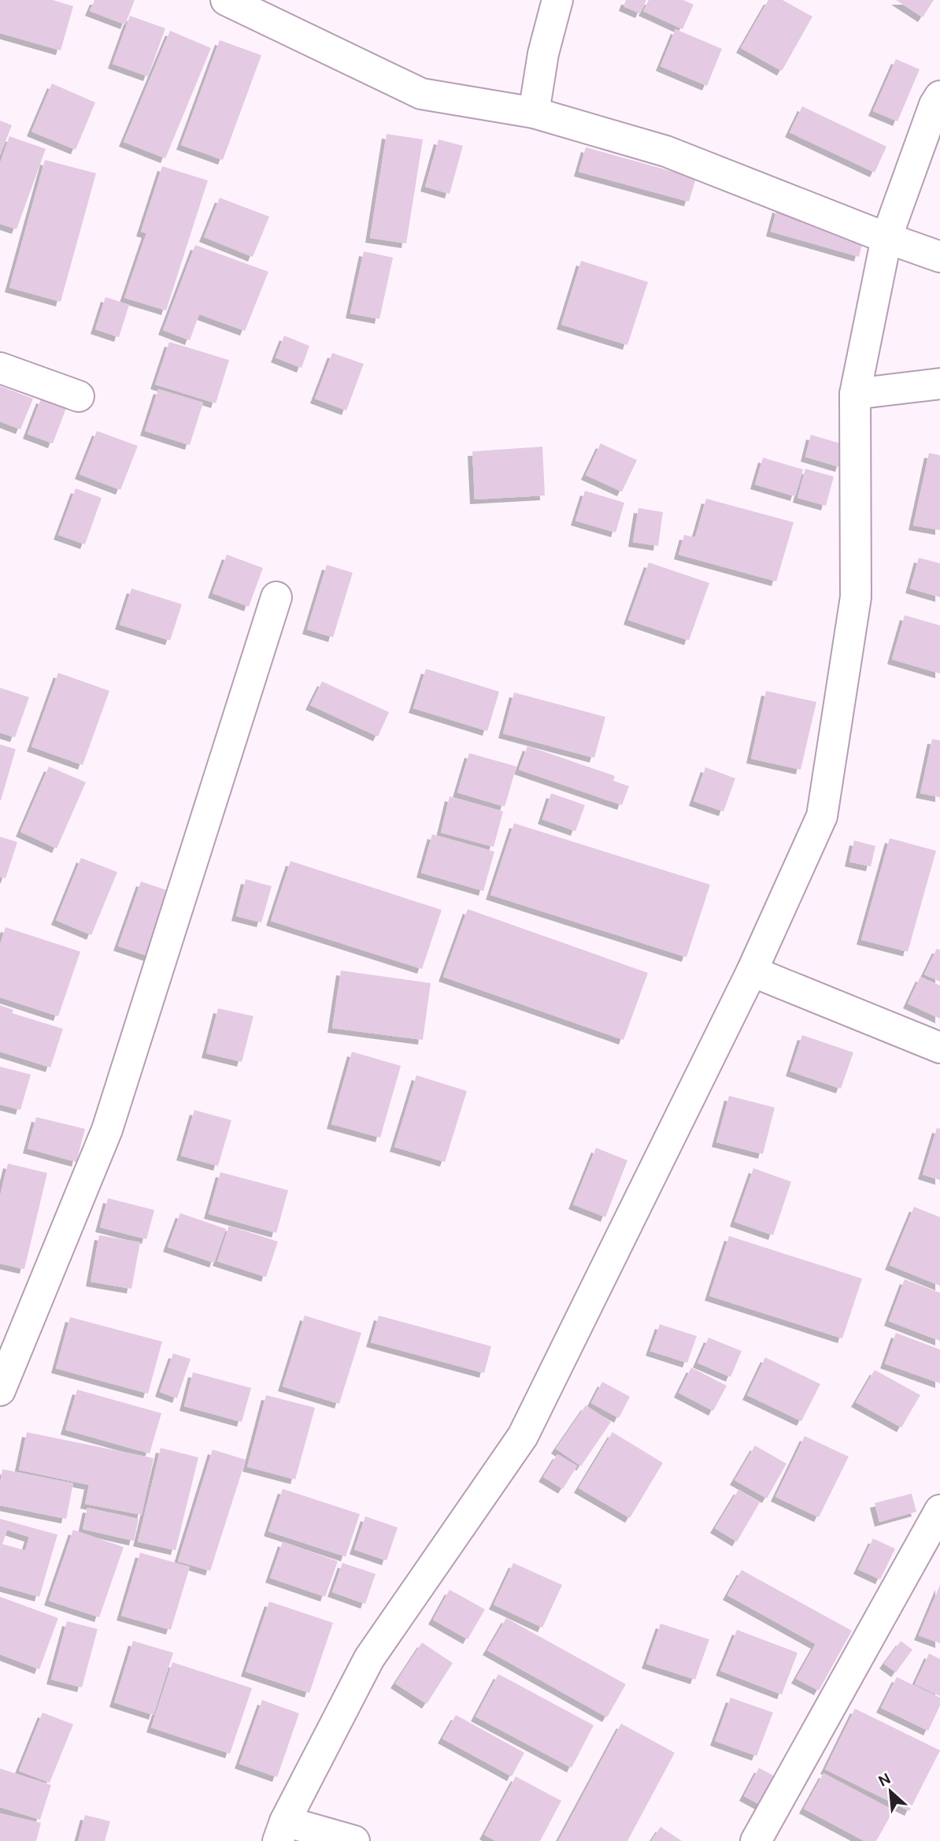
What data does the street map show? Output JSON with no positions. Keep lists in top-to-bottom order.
{
  "north": "top left"
}
